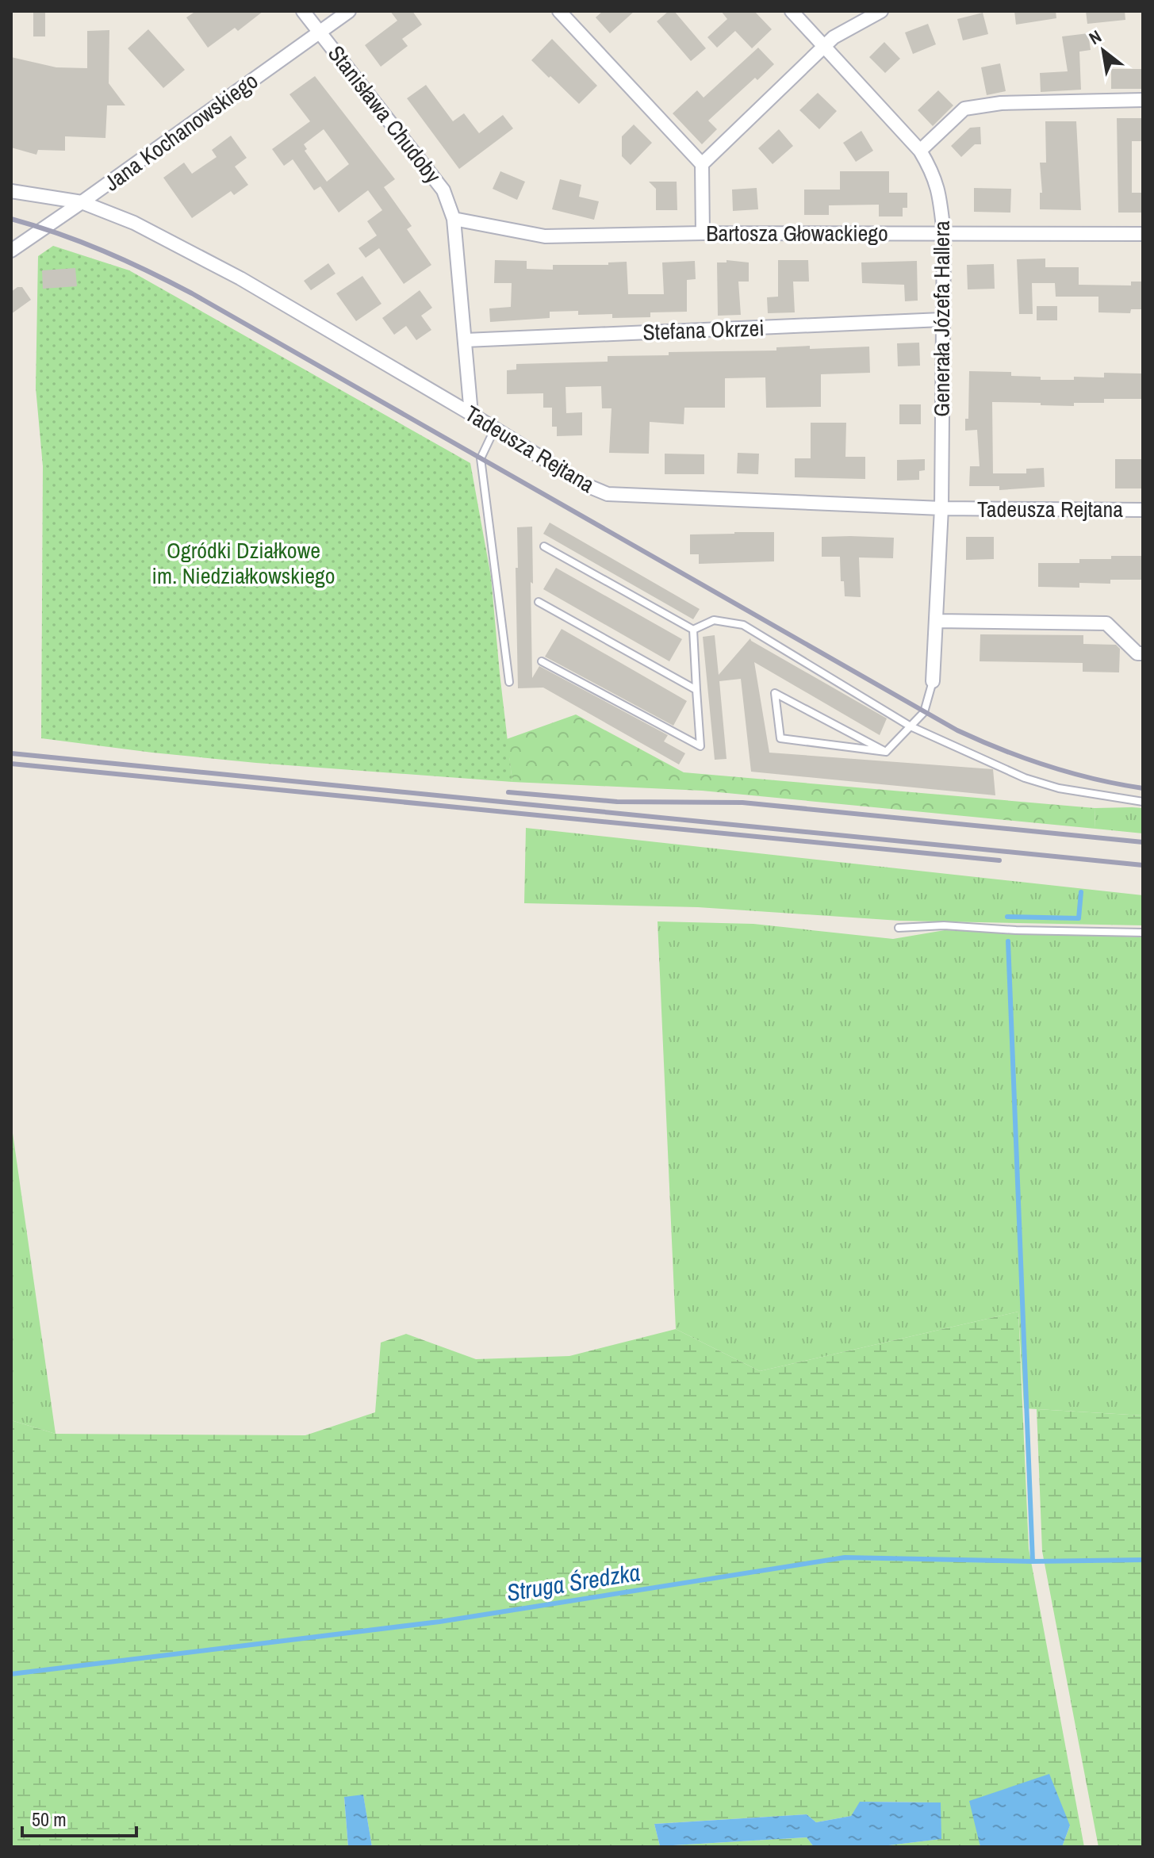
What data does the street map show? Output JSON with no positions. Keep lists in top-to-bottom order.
{
  "streets": {
    "street": [
      "Stanisława Chudoby",
      "Jana Kochanowskiego",
      "Bartosza Głowackiego",
      "Generała Józefa Hallera",
      "Stefana Okrzei",
      "Tadeusza Rejtana"
    ]
  },
  "crossings": [
    ["Stanisława Chudoby", "Jana Kochanowskiego"],
    ["Stanisława Chudoby", "Bartosza Głowackiego"],
    ["Stanisława Chudoby", "Stefana Okrzei"],
    ["Stanisława Chudoby", "Tadeusza Rejtana"],
    ["Jana Kochanowskiego", "Tadeusza Rejtana"],
    ["Bartosza Głowackiego", "Generała Józefa Hallera"],
    ["Generała Józefa Hallera", "Stefana Okrzei"],
    ["Generała Józefa Hallera", "Tadeusza Rejtana"]
  ],
  "water": ["Struga Średzka"],
  "parks": ["Ogródki Działkowe im. Niedziałkowskiego"],
  "scale_bar": "50 m",
  "north": "top left"
}
